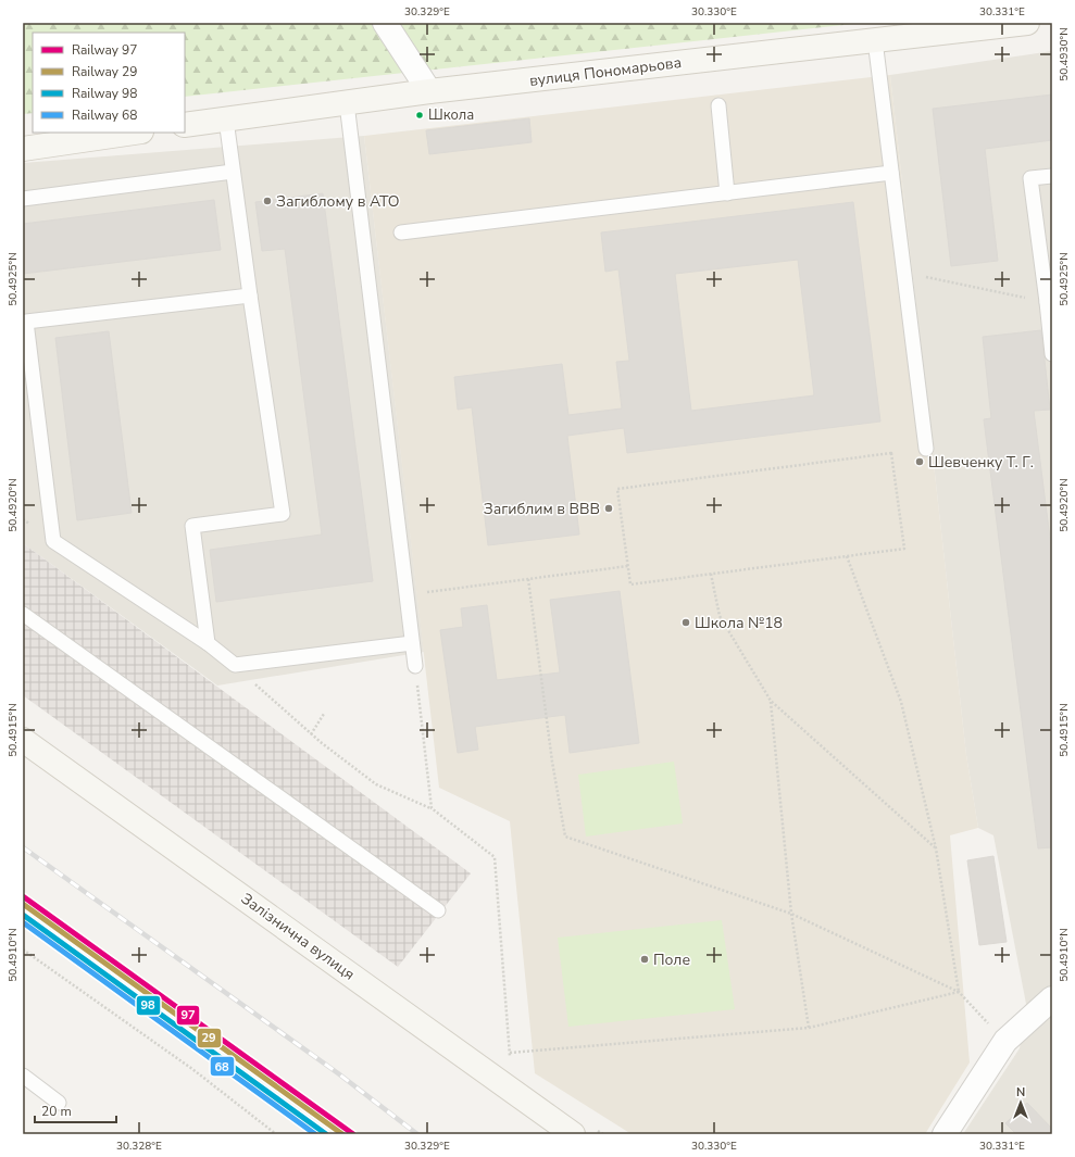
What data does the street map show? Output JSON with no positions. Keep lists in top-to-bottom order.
{
  "streets": {
    "street": ["вулиця Пономарьова", "Залізнична вулиця"]
  },
  "places": [
    "Школа",
    "Загиблому в АТО",
    "Шевченку Т. Г.",
    "Загиблим в ВВВ",
    "Школа №18",
    "Поле"
  ],
  "lines": [
    "rail line 97",
    "rail line 29",
    "rail line 98",
    "rail line 68"
  ],
  "legend": [
    "Railway 97",
    "Railway 29",
    "Railway 98",
    "Railway 68"
  ],
  "scale_bar": "20 m",
  "north": "top",
  "coordinates": [
    "30.329°E",
    "30.330°E",
    "30.331°E",
    "50.4930°N",
    "50.4925°N",
    "50.4920°N",
    "50.4915°N",
    "50.4910°N",
    "30.328°E"
  ]
}
